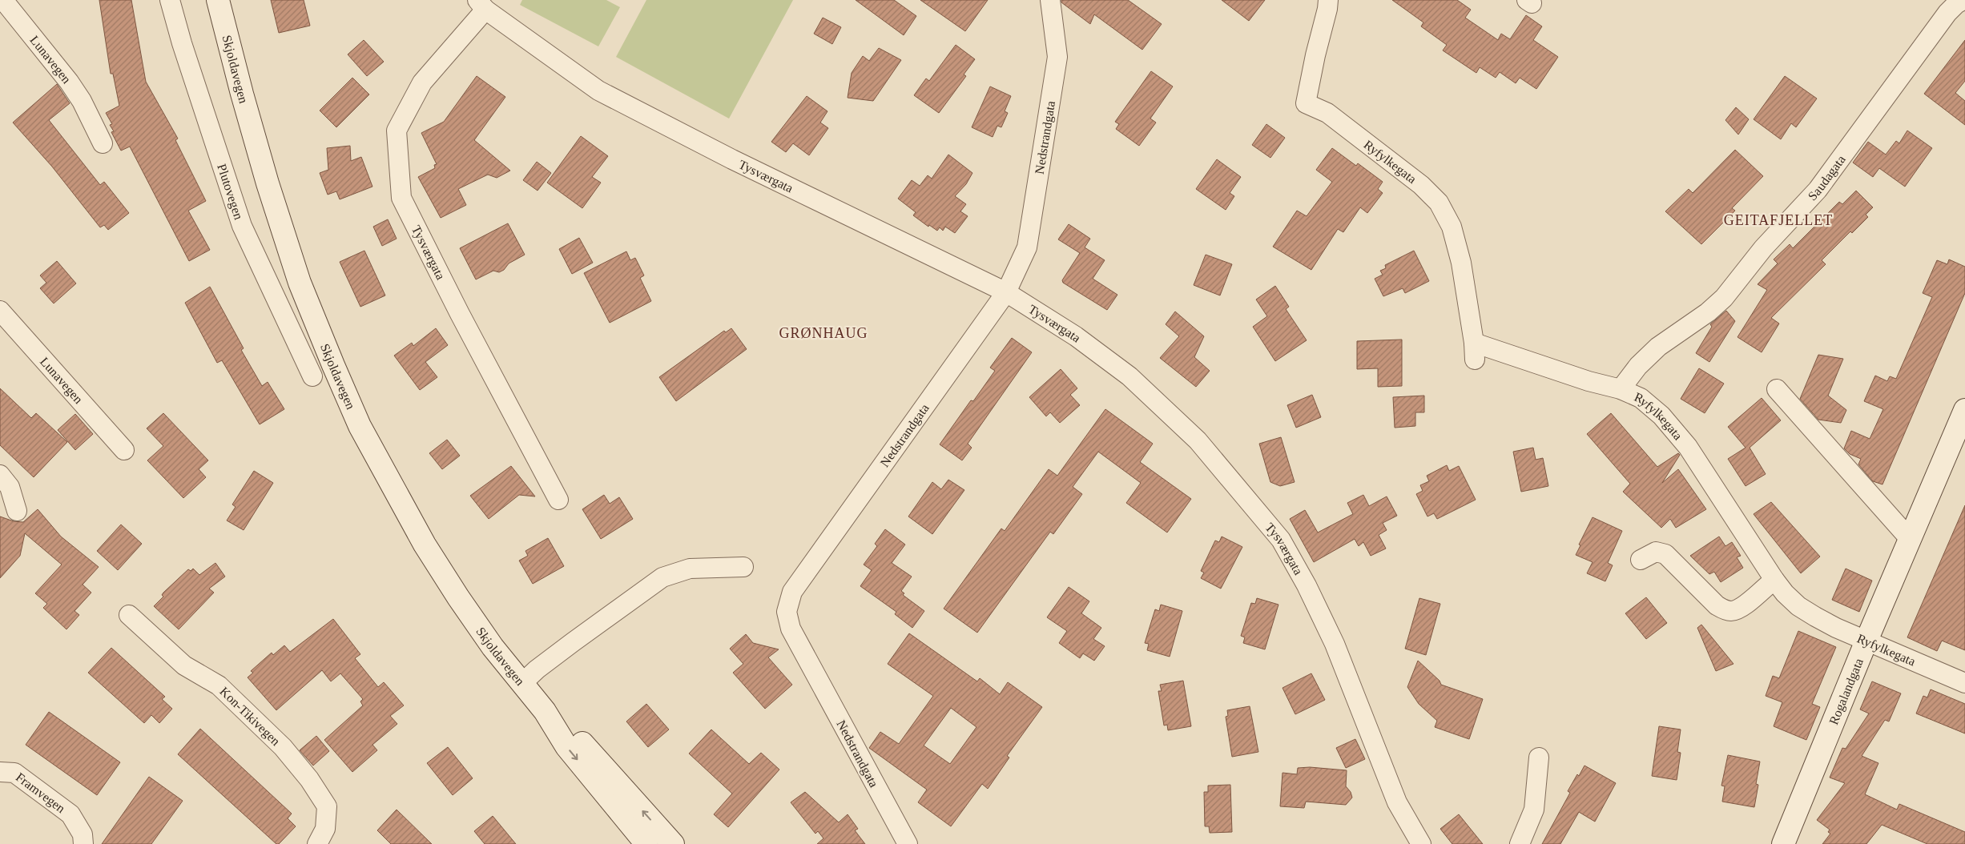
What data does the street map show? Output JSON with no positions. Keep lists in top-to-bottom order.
{
  "streets": {
    "main road": ["Skjoldavegen", "Rogalandgata"],
    "street": [
      "Lunavegen",
      "Nedstrandgata",
      "Ryfylkegata",
      "Tysværgata",
      "Saudagata",
      "Plutovegen",
      "Kon-Tikivegen",
      "Framvegen"
    ]
  },
  "crossings": [
    ["Nedstrandgata", "Tysværgata"],
    ["Ryfylkegata", "Saudagata"],
    ["Ryfylkegata", "Rogalandgata"]
  ],
  "districts": ["GEITAFJELLET", "GRØNHAUG"]
}
